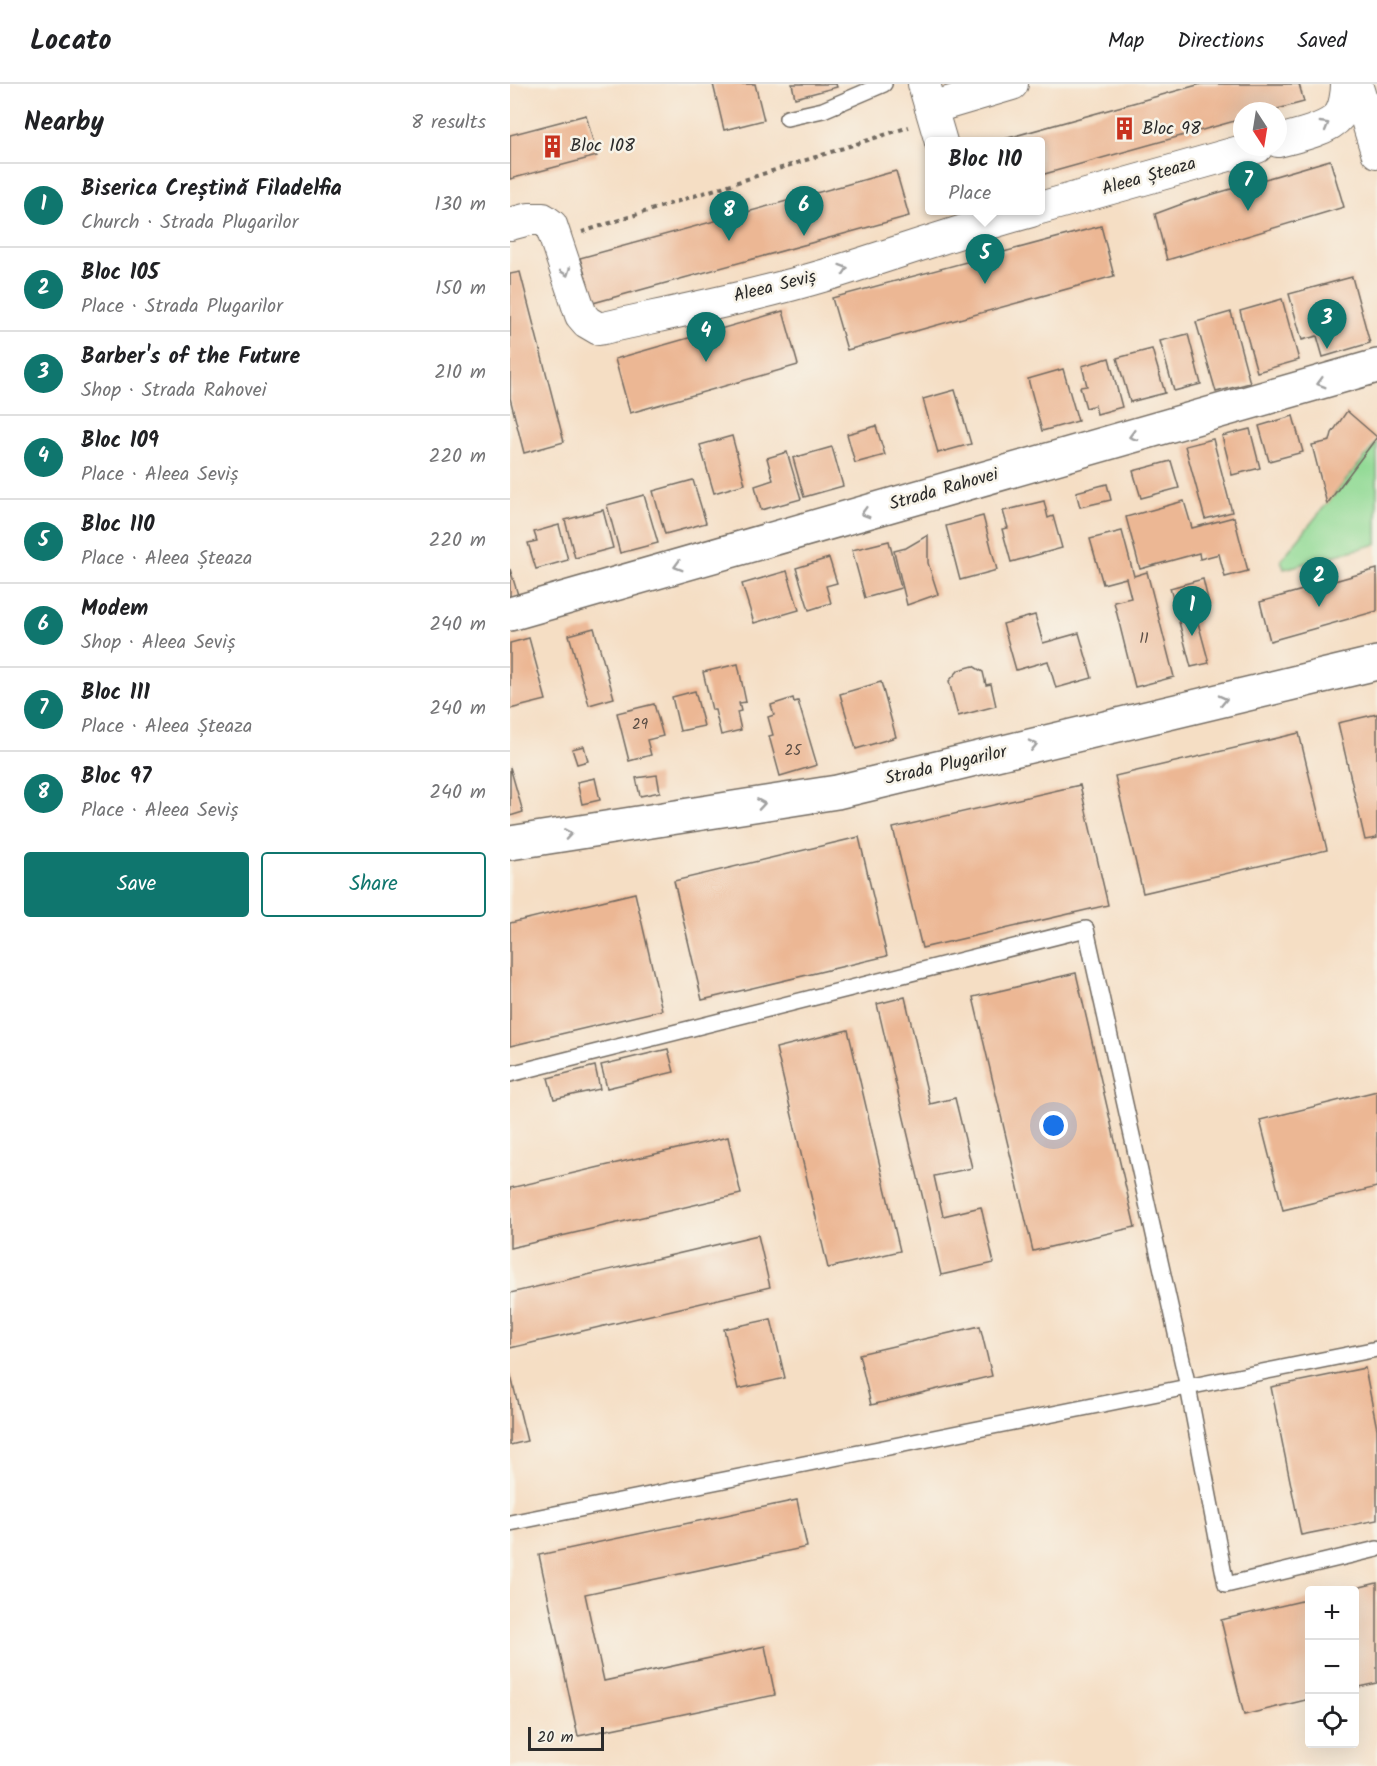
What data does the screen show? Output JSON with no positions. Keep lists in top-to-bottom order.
{
  "streets": {
    "street": [
      "Aleea Șteaza",
      "Aleea Seviș",
      "Strada Rahovei",
      "Strada Plugarilor"
    ]
  },
  "one_way": ["Aleea Seviș", "Strada Rahovei", "Strada Plugarilor"],
  "places": {
    "building": ["Bloc 98", "Bloc 108"]
  },
  "house_numbers": ["11", "29", "25"],
  "scale_bar": "20 m",
  "north": "bottom",
  "page": {
    "header": "Locato",
    "nav": ["Map", "Directions", "Saved"],
    "heading": ["Nearby", "8 results"],
    "popup": ["Bloc 110", "Place"],
    "pins": [
      "7",
      "6",
      "8",
      "5",
      "3",
      "4",
      "2",
      "1"
    ],
    "list": [
      {
        "mark": "1",
        "name": "Biserica Creștină Filadelfia",
        "note": "Church · Strada Plugarilor",
        "value": "130 m"
      },
      {
        "mark": "2",
        "name": "Bloc 105",
        "note": "Place · Strada Plugarilor",
        "value": "150 m"
      },
      {
        "mark": "3",
        "name": "Barber's of the Future",
        "note": "Shop · Strada Rahovei",
        "value": "210 m"
      },
      {
        "mark": "4",
        "name": "Bloc 109",
        "note": "Place · Aleea Seviș",
        "value": "220 m"
      },
      {
        "mark": "5",
        "name": "Bloc 110",
        "note": "Place · Aleea Șteaza",
        "value": "220 m"
      },
      {
        "mark": "6",
        "name": "Modem",
        "note": "Shop · Aleea Seviș",
        "value": "240 m"
      },
      {
        "mark": "7",
        "name": "Bloc 111",
        "note": "Place · Aleea Șteaza",
        "value": "240 m"
      },
      {
        "mark": "8",
        "name": "Bloc 97",
        "note": "Place · Aleea Seviș",
        "value": "240 m"
      }
    ],
    "buttons": ["Save", "Share"],
    "map_buttons": ["+", "−"],
    "scale": "20 m"
  }
}
